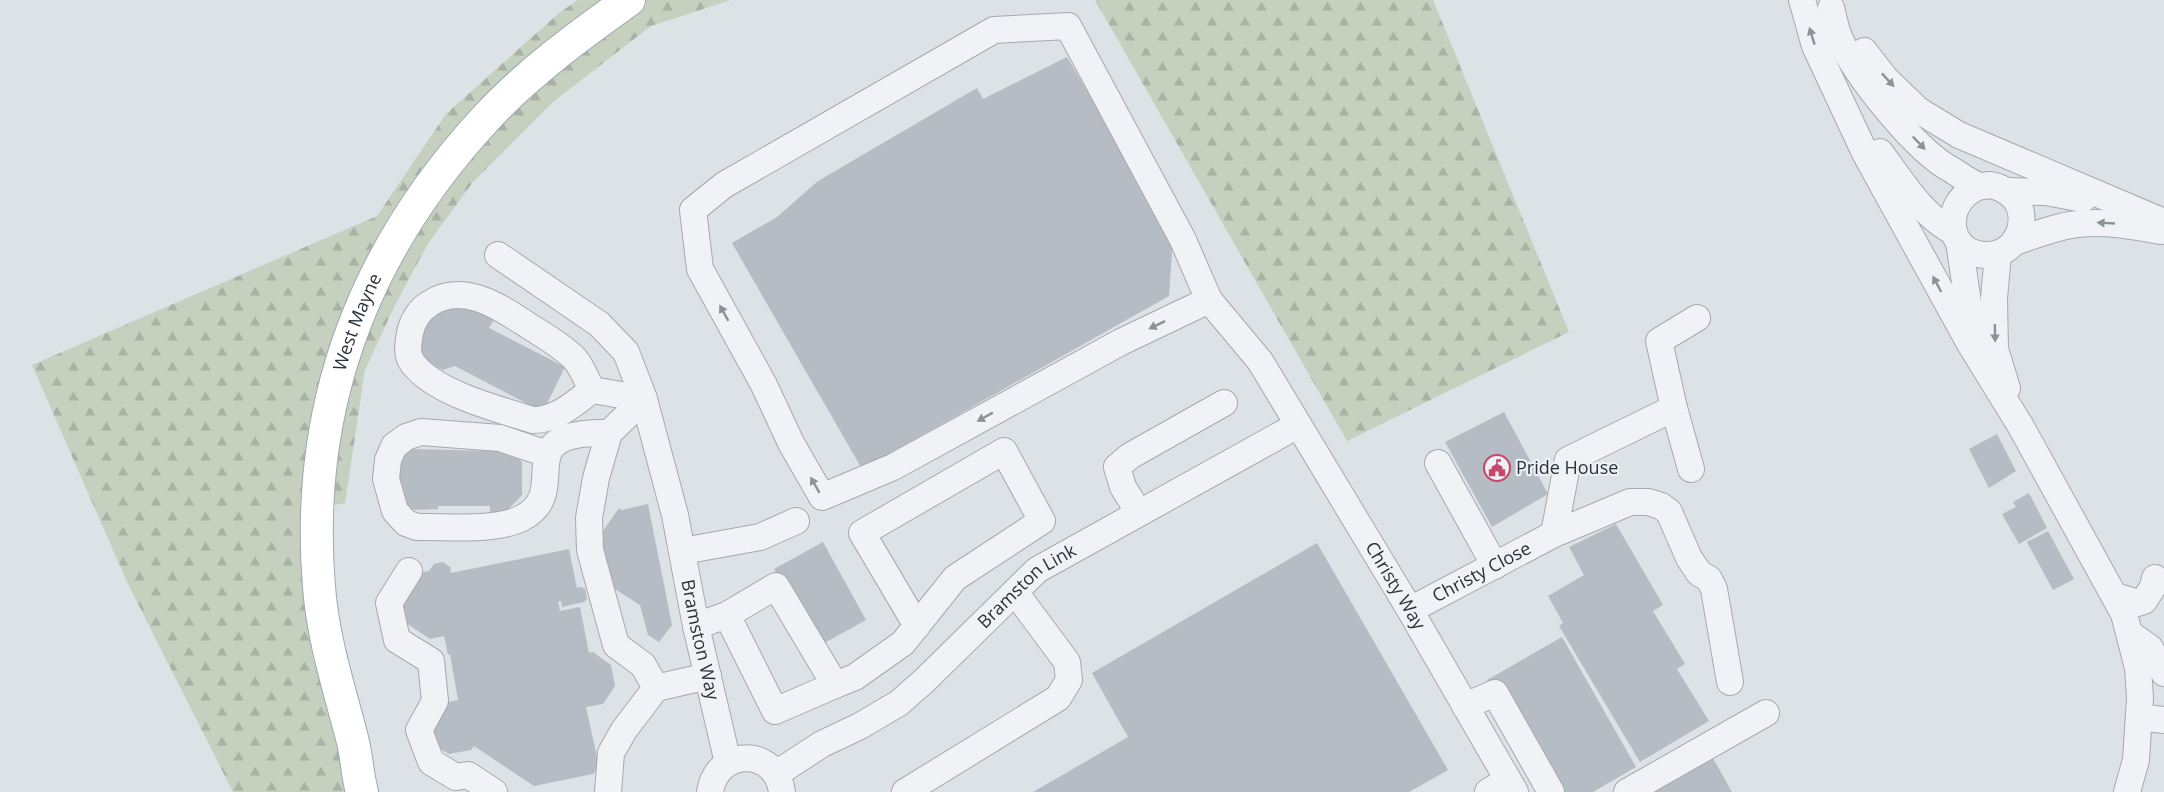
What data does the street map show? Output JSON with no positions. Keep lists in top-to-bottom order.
{
  "streets": {
    "main road": ["West Mayne"],
    "street": [
      "Christy Close",
      "Christy Way",
      "Bramston Link",
      "Bramston Way"
    ]
  },
  "crossings": [
    ["Christy Close", "Christy Way"],
    ["Christy Way", "Bramston Link"]
  ],
  "places": {
    "public building": ["Pride House"]
  }
}
